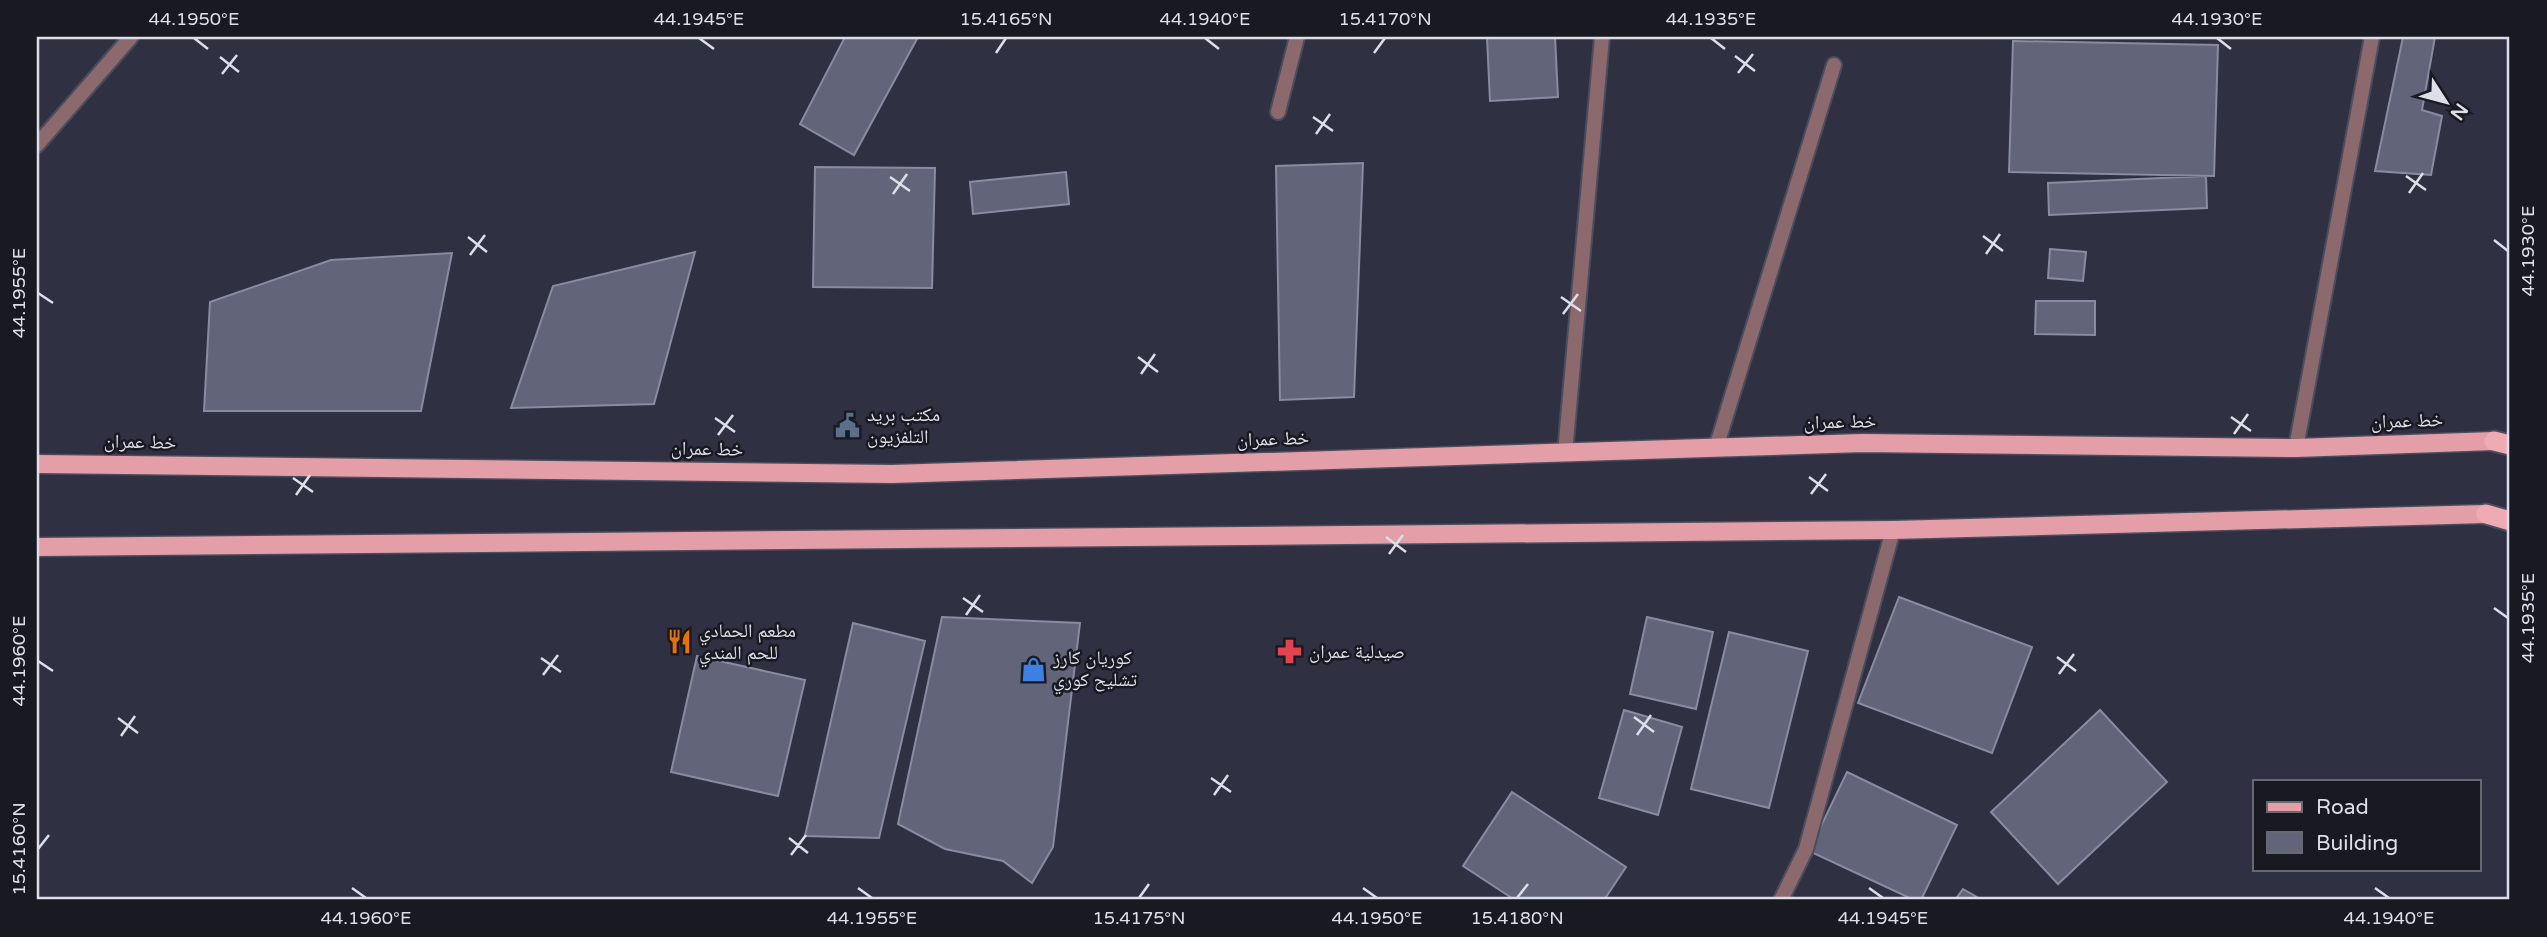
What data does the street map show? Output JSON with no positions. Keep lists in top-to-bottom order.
{
  "streets": {
    "main road": ["خط عمران"]
  },
  "places": {
    "public building": ["مكتب بريد التلفزيون"],
    "restaurant": ["مطعم الحمادي للحم المندي"],
    "pharmacy": ["صيدلية عمران"],
    "shop": ["كوريان كارز تشليح كوري"]
  },
  "legend": ["Road", "Building"],
  "north": "bottom right",
  "coordinates": [
    "44.1950°E",
    "44.1945°E",
    "15.4165°N",
    "44.1940°E",
    "15.4170°N",
    "44.1935°E",
    "44.1930°E",
    "44.1955°E",
    "44.1960°E",
    "15.4160°N",
    "15.4175°N",
    "15.4180°N"
  ]
}
